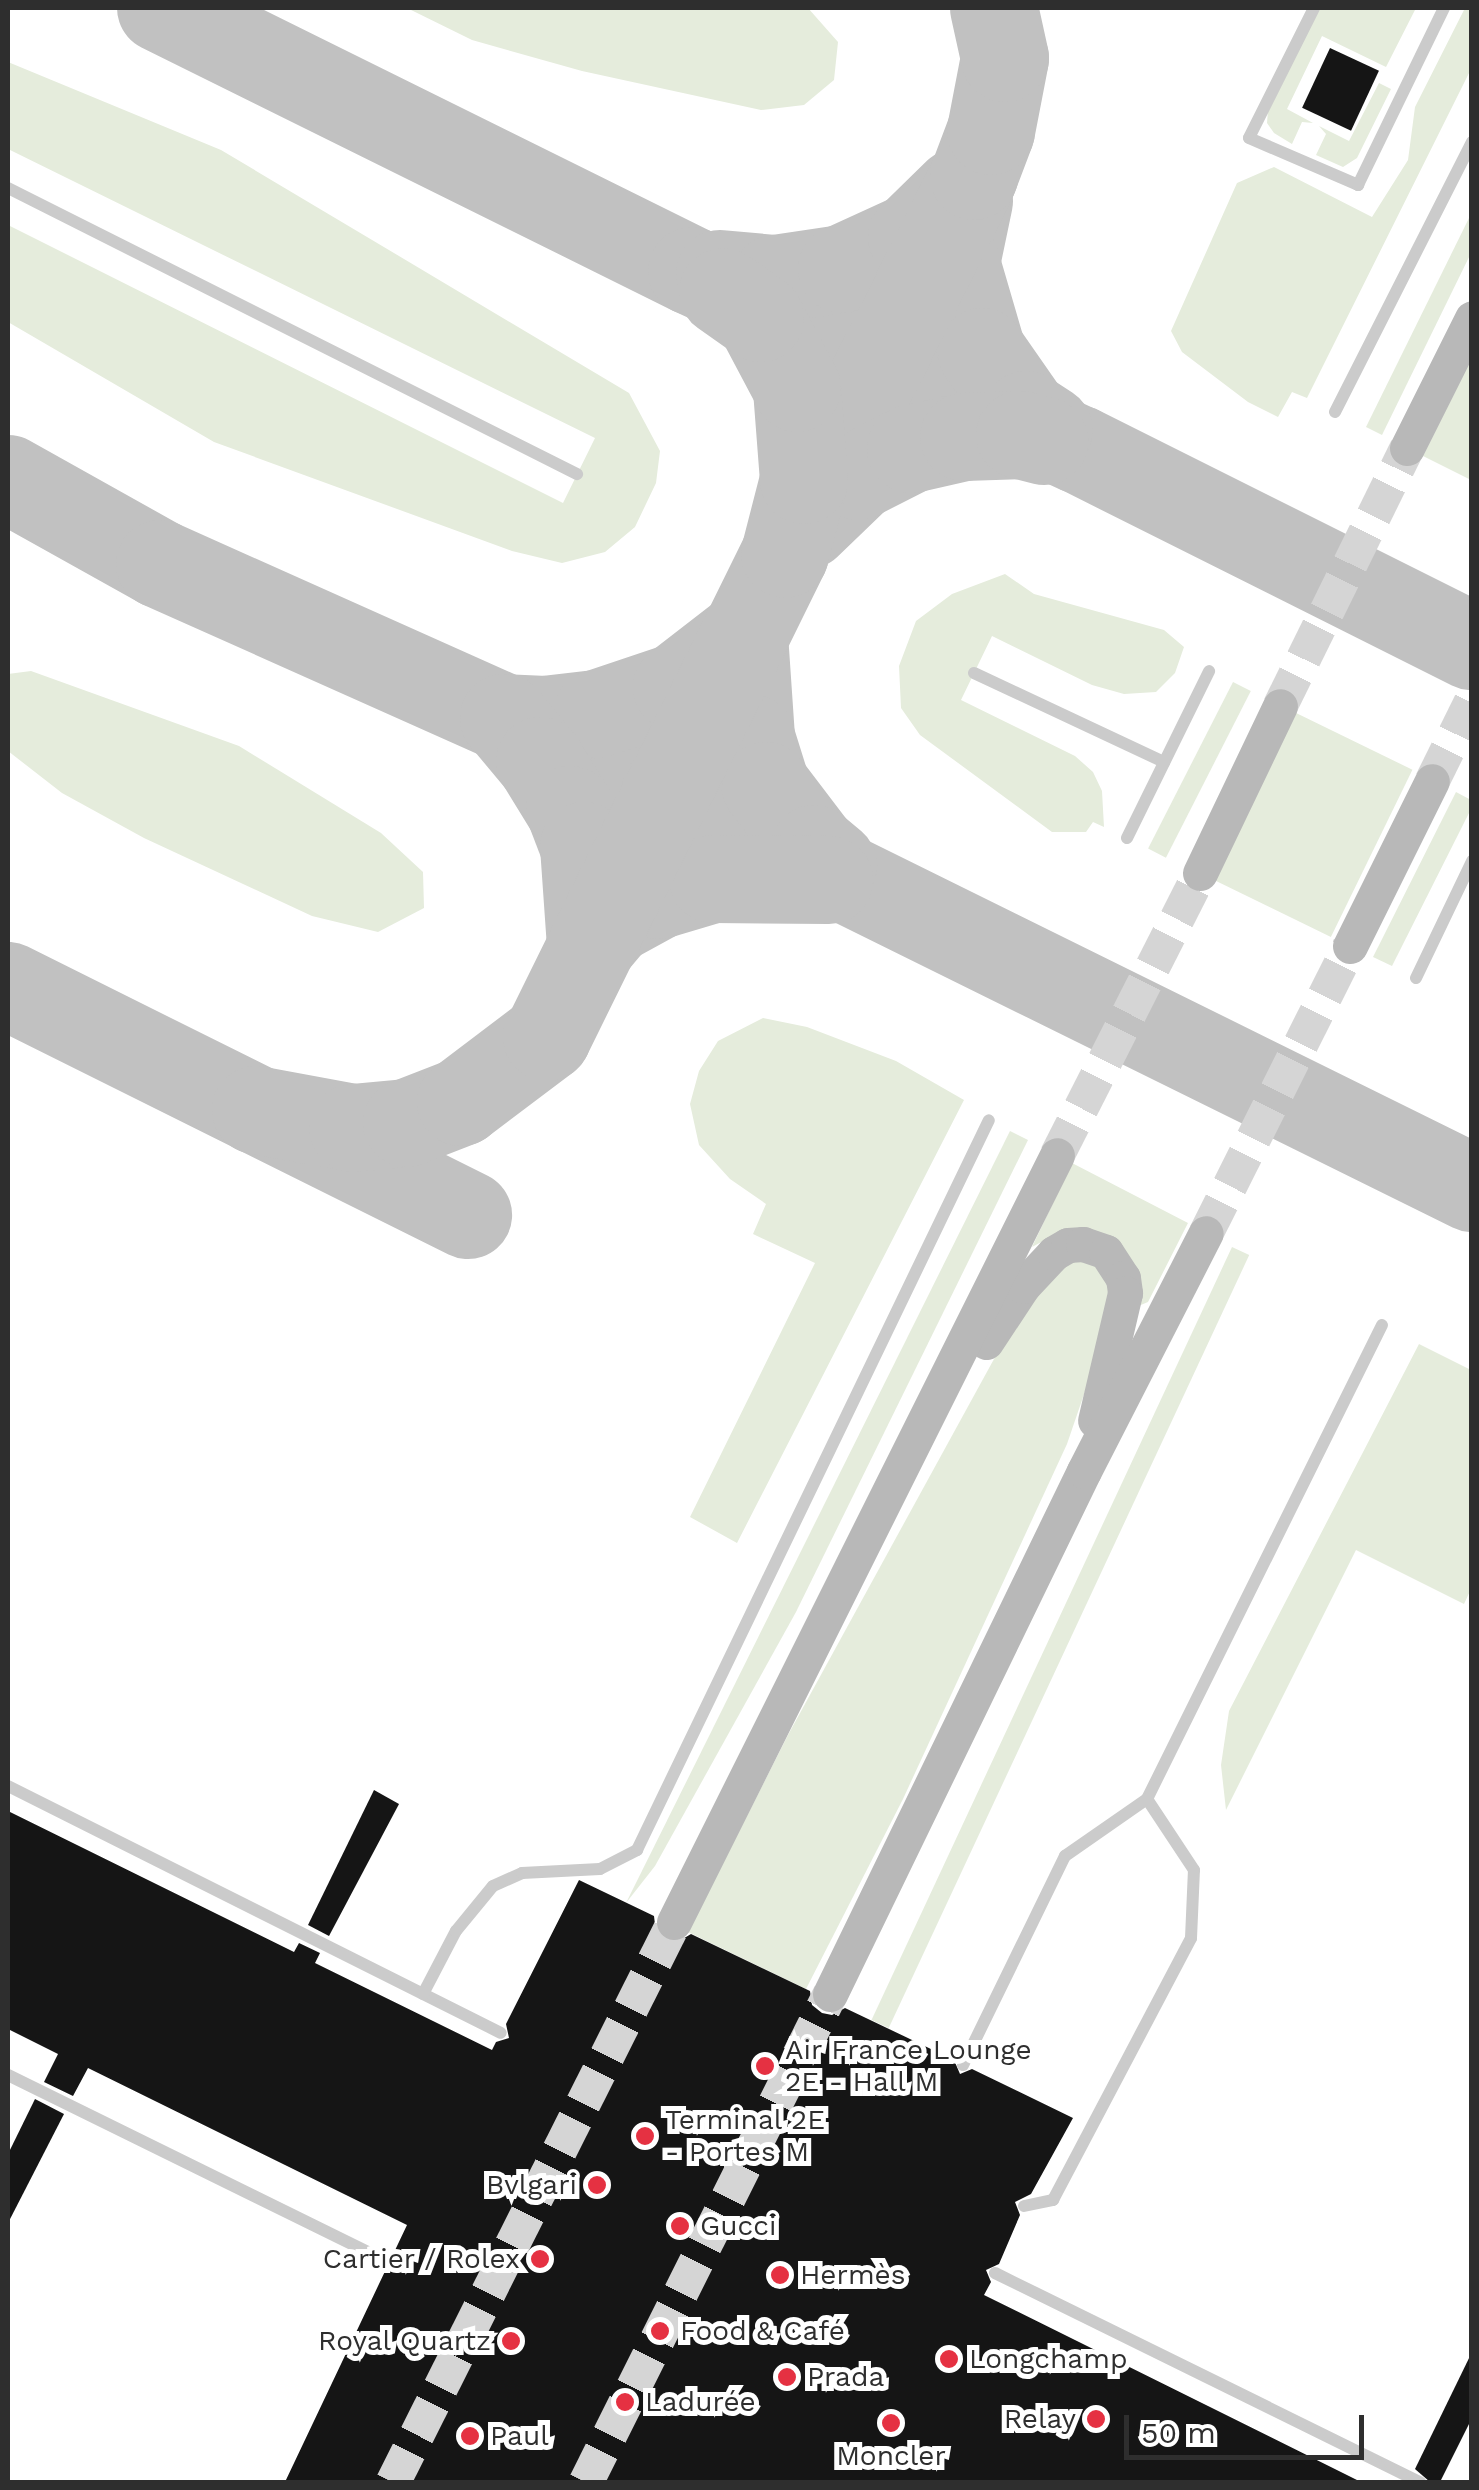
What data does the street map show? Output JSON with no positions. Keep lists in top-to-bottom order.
{
  "places": [
    "Air France Lounge 2E - Hall M",
    "Terminal 2E - Portes M",
    "Bvlgari",
    "Gucci",
    "Cartier / Rolex",
    "Hermès",
    "Food & Café",
    "Royal Quartz",
    "Longchamp",
    "Prada",
    "Ladurée",
    "Relay",
    "Moncler",
    "Paul"
  ],
  "scale_bar": "50 m"
}
